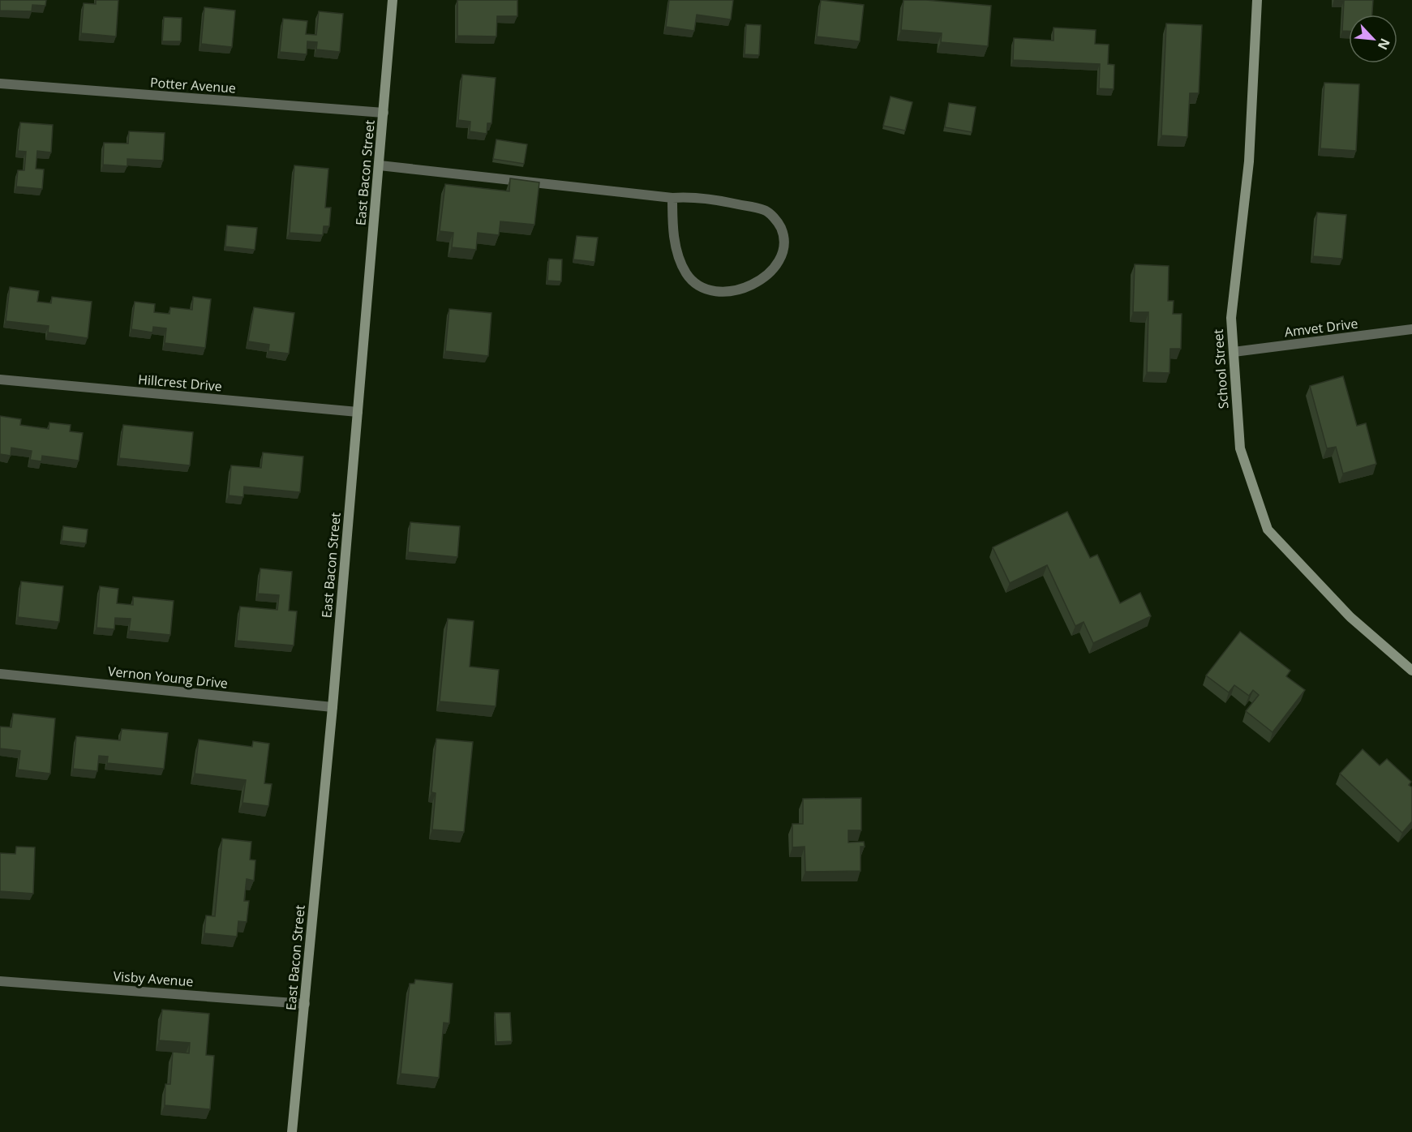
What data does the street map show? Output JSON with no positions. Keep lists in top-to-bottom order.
{
  "streets": {
    "main road": ["East Bacon Street", "School Street"],
    "street": [
      "Potter Avenue",
      "Amvet Drive",
      "Hillcrest Drive",
      "Vernon Young Drive",
      "Visby Avenue"
    ]
  },
  "crossings": [
    ["Potter Avenue", "East Bacon Street"],
    ["East Bacon Street", "Hillcrest Drive"],
    ["East Bacon Street", "Vernon Young Drive"],
    ["East Bacon Street", "Visby Avenue"],
    ["Amvet Drive", "School Street"]
  ],
  "north": "bottom right"
}
